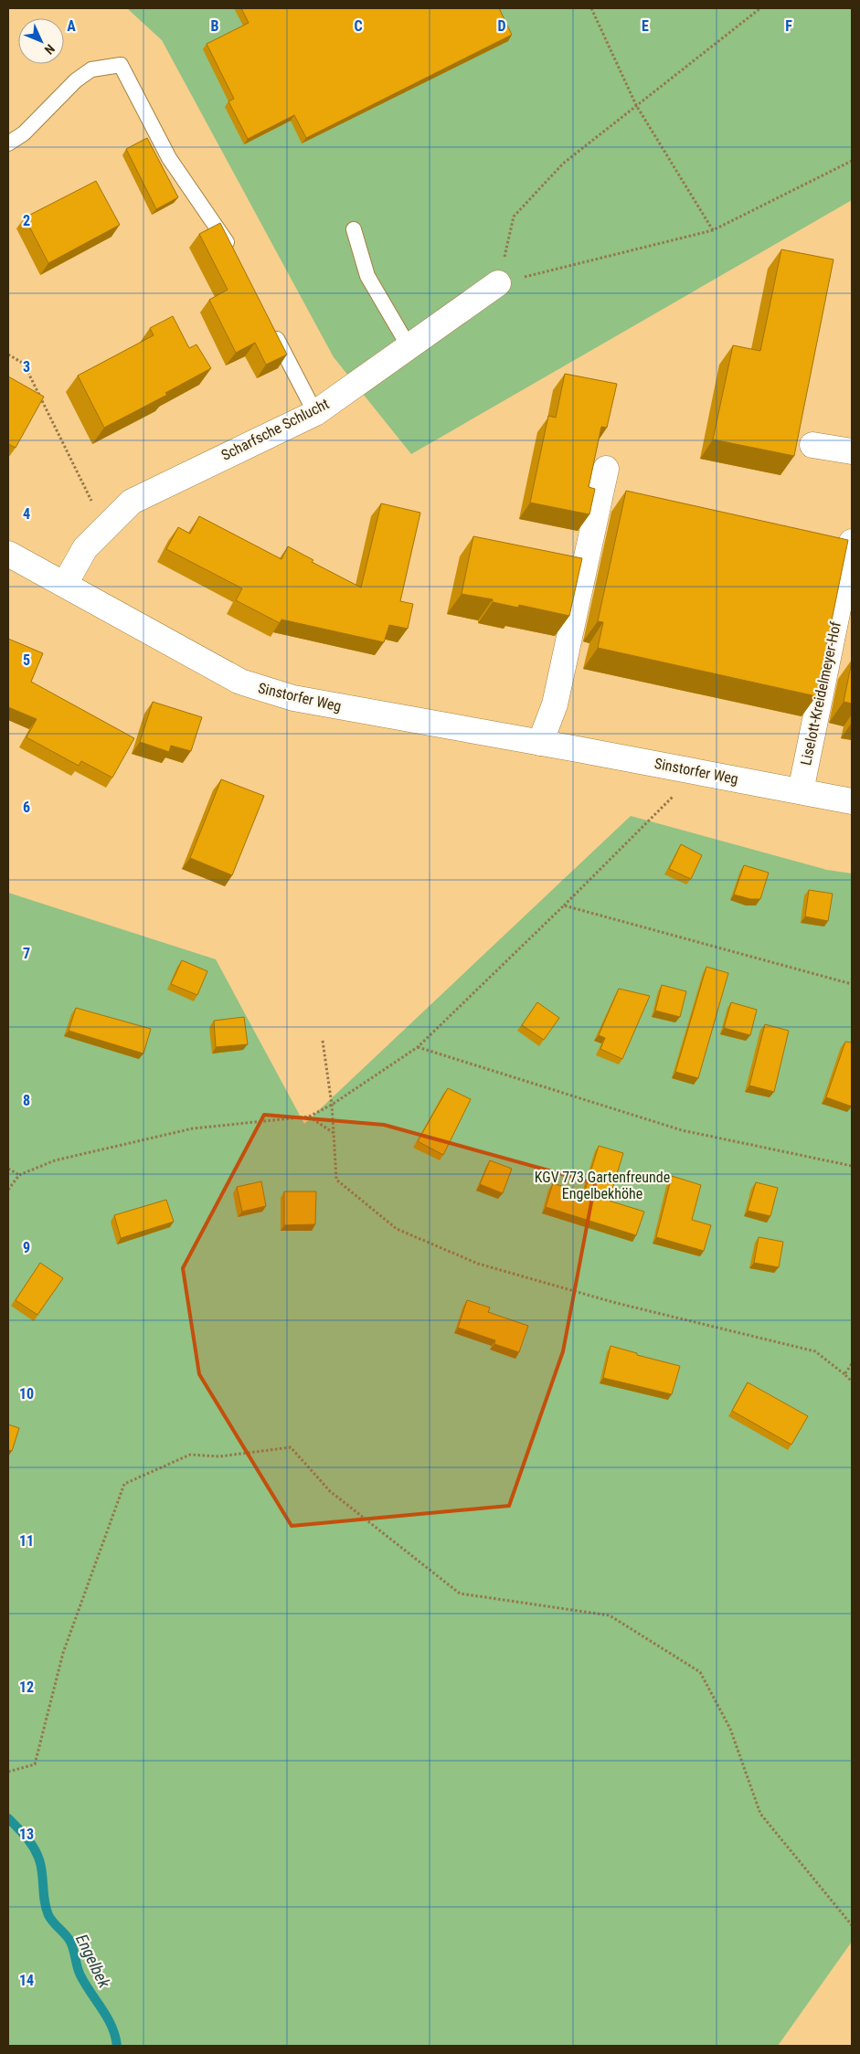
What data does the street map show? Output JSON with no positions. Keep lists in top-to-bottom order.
{
  "streets": {
    "street": ["Scharfsche Schlucht", "Liselott-Kreidelmeyer-Hof", "Sinstorfer Weg"]
  },
  "crossings": [
    ["Scharfsche Schlucht", "Sinstorfer Weg"],
    ["Liselott-Kreidelmeyer-Hof", "Sinstorfer Weg"]
  ],
  "water": ["Engelbek"],
  "parks": ["KGV 773 Gartenfreunde Engelbekhöhe"],
  "north": "bottom right",
  "grid": {
    "columns": [
      "A",
      "B",
      "C",
      "D",
      "E",
      "F"
    ],
    "rows": [
      "2",
      "3",
      "4",
      "5",
      "6",
      "7",
      "8",
      "9",
      "10",
      "11",
      "12",
      "13",
      "14"
    ]
  }
}
